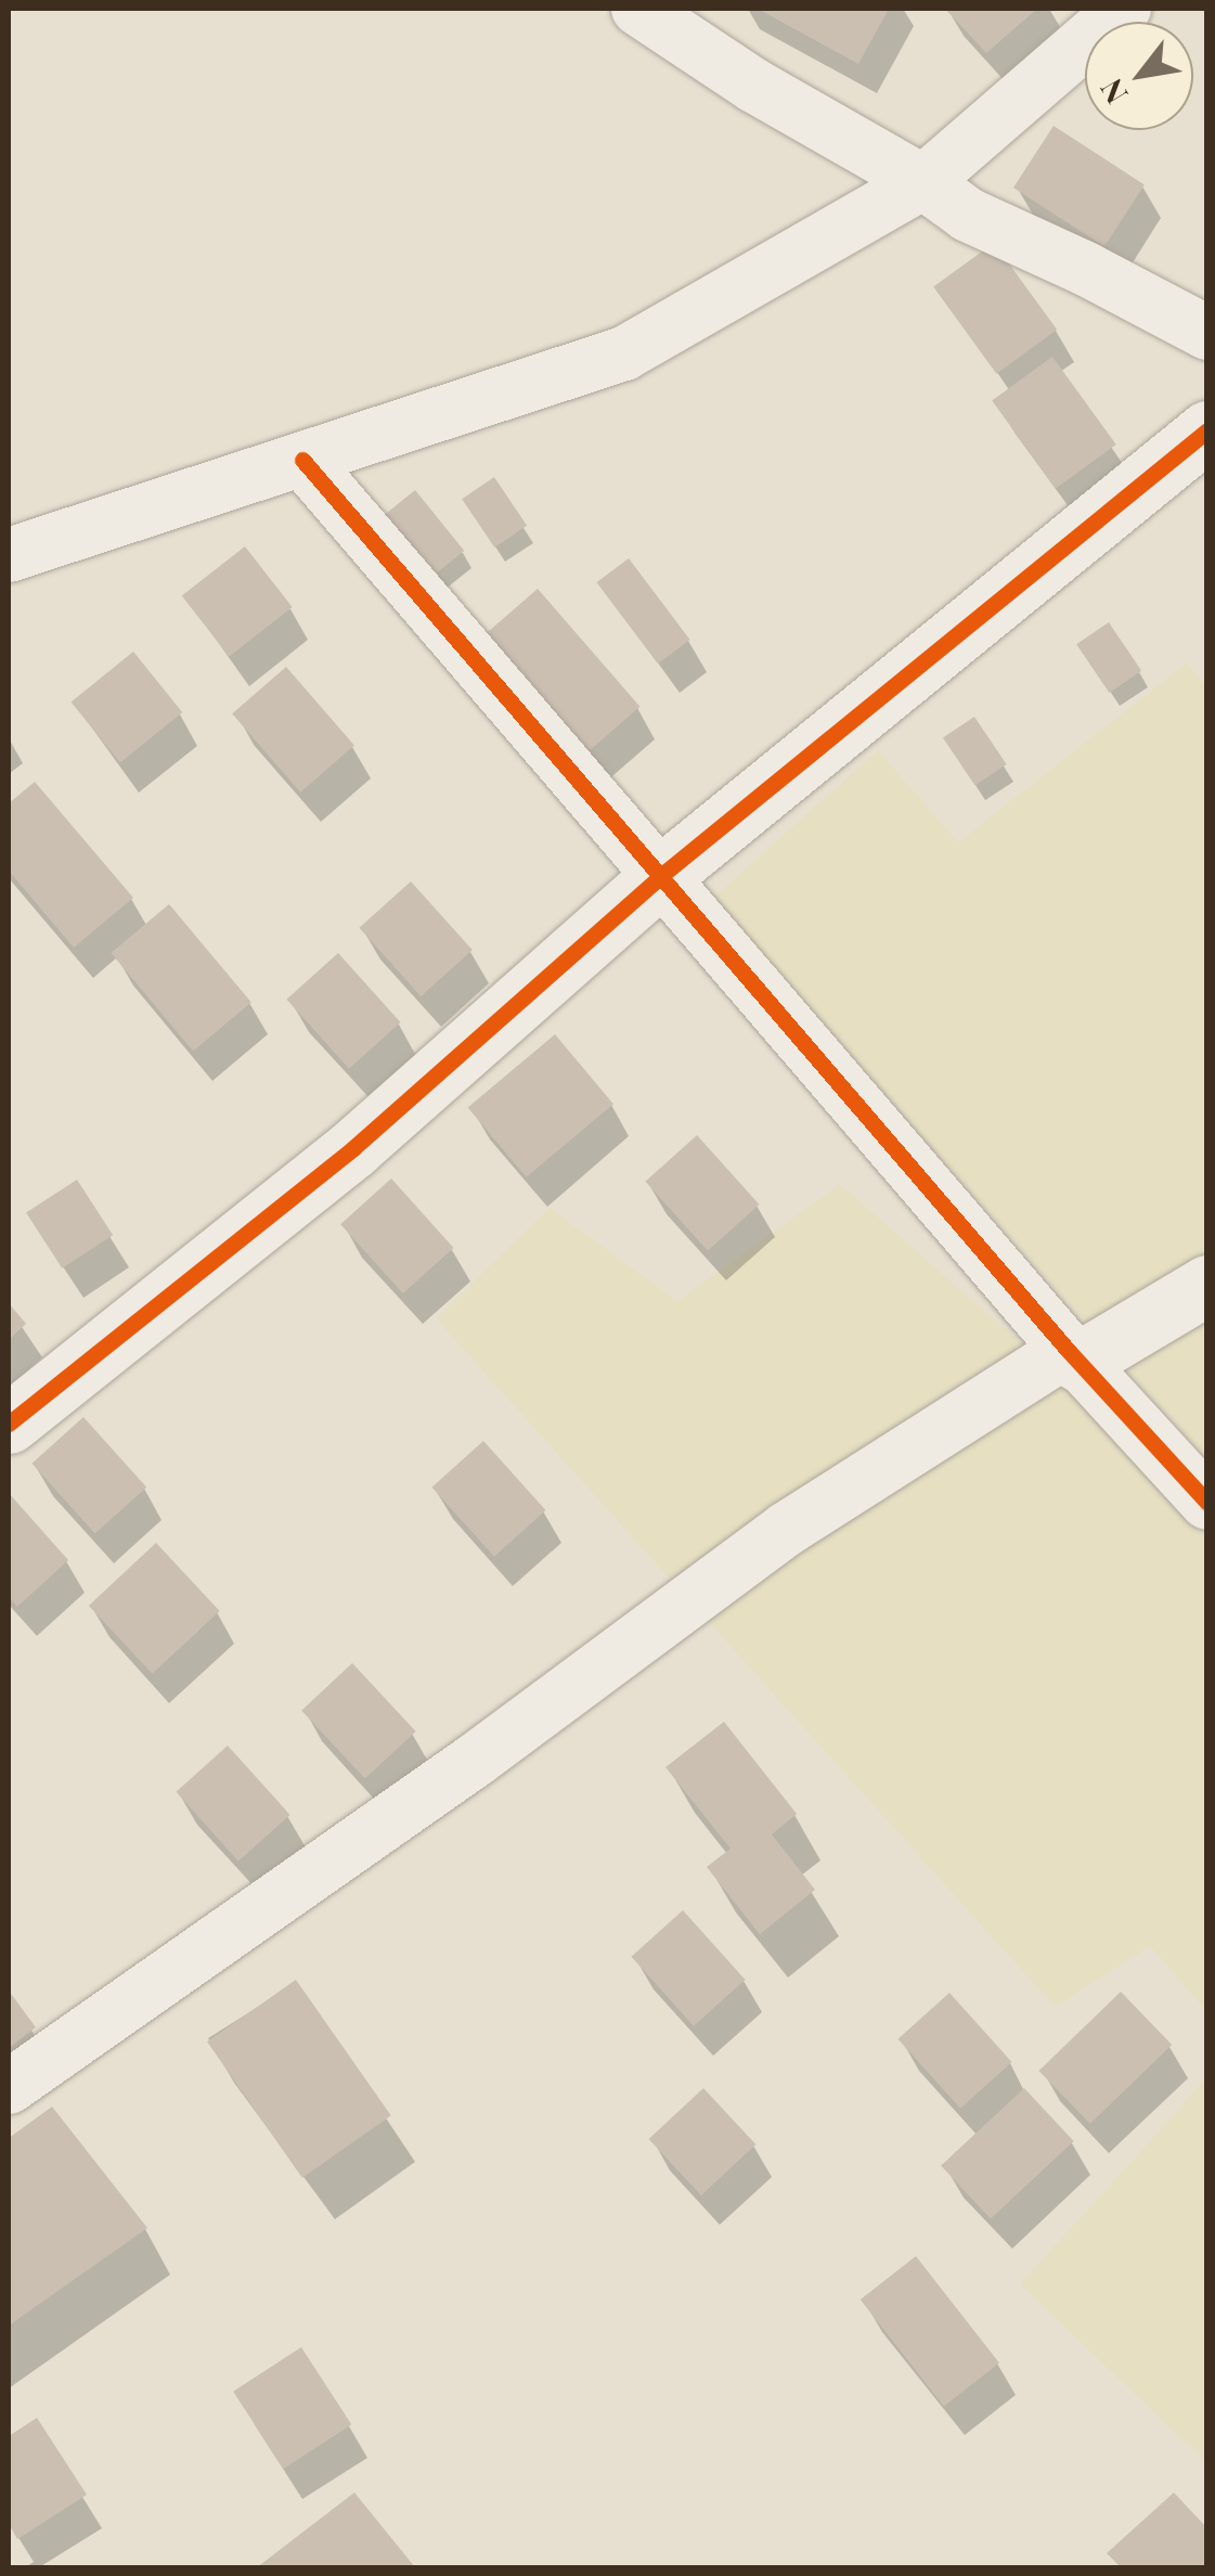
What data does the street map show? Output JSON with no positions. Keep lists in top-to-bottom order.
{
  "north": "bottom left"
}
